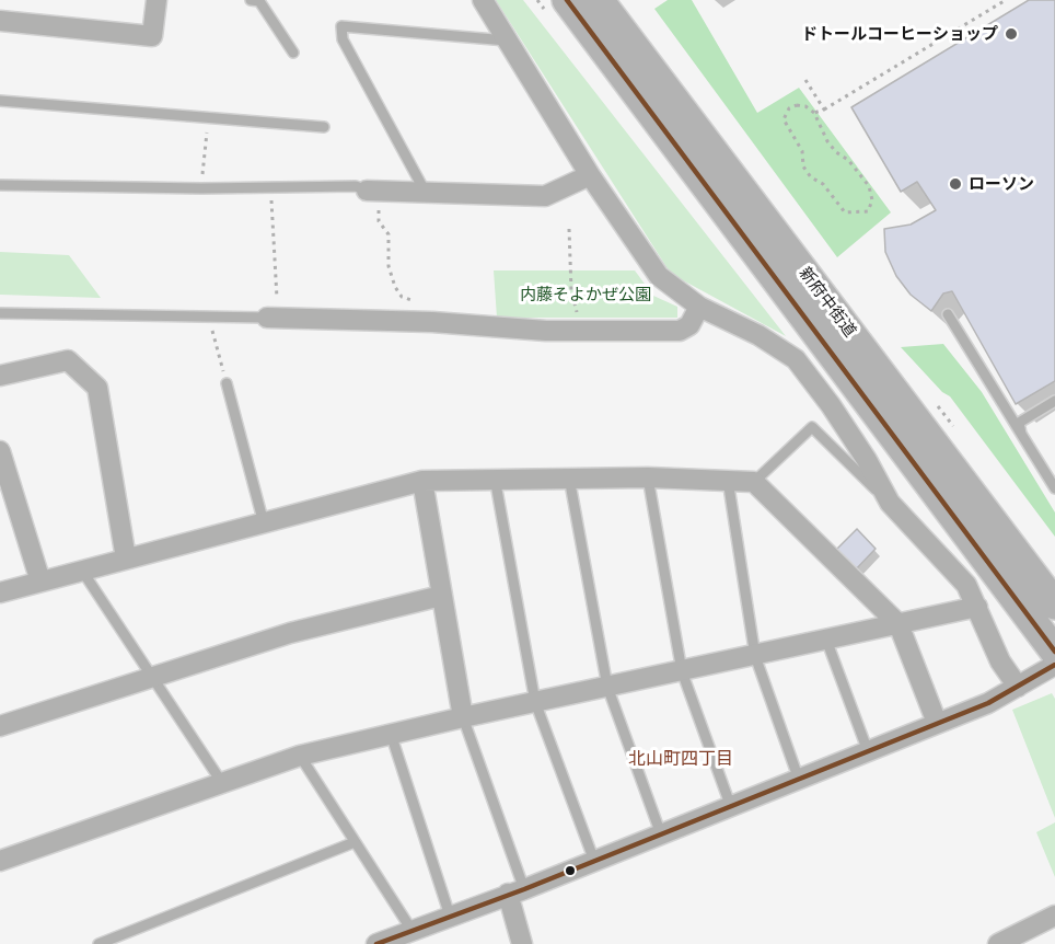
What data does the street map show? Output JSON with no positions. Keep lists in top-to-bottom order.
{
  "streets": {
    "main road": ["新府中街道"]
  },
  "districts": ["北山町四丁目"],
  "parks": ["内藤そよかぜ公園"],
  "places": ["ドトールコーヒーショップ", "ローソン"]
}
